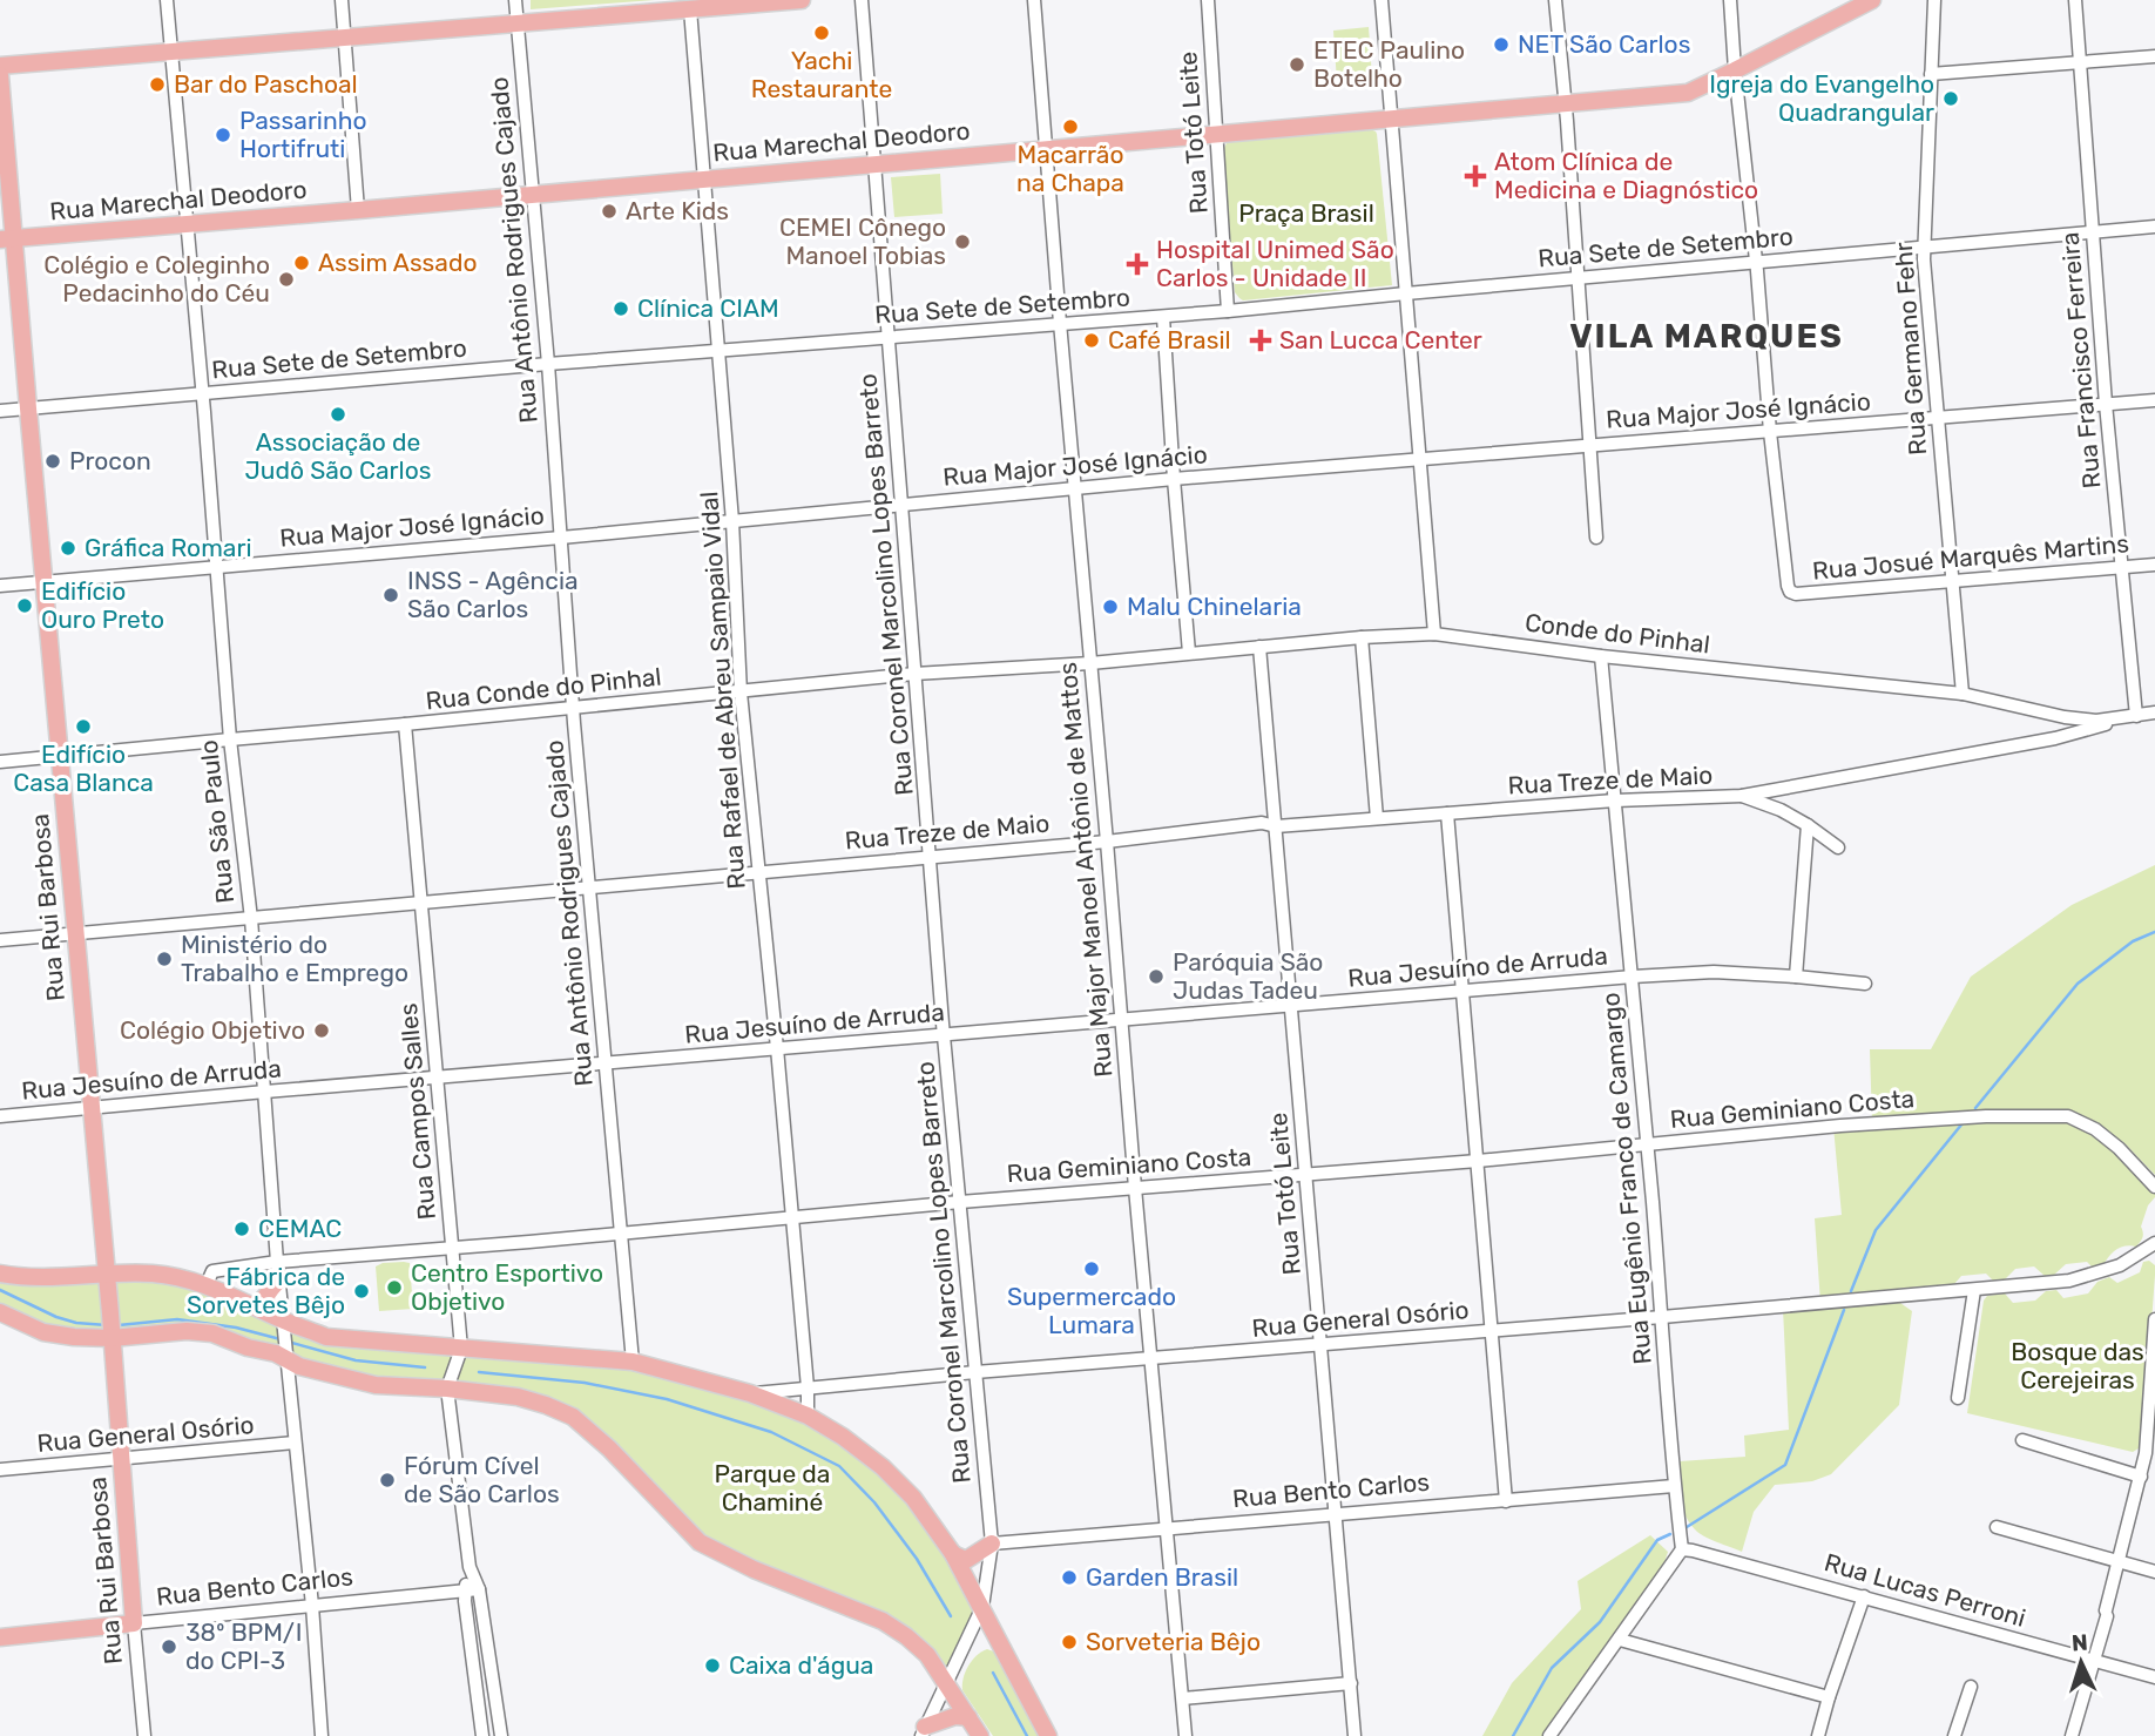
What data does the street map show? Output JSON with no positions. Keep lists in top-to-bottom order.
{
  "streets": {
    "main road": ["Rua Marechal Deodoro", "Rua Rui Barbosa", "Rua Bento Carlos"],
    "street": [
      "Rua Totó Leite",
      "Rua Sete de Setembro",
      "Rua Antônio Rodrigues Cajado",
      "Rua Germano Fehr",
      "Rua Francisco Ferreira",
      "Rua Major José Ignácio",
      "Rua Josué Marquês Martins",
      "Rua Coronel Marcolino Lopes Barreto",
      "Conde do Pinhal",
      "Rua Conde do Pinhal",
      "Rua Rafael de Abreu Sampaio Vidal",
      "Rua Treze de Maio",
      "Rua São Paulo",
      "Rua Major Manoel Antônio de Mattos",
      "Rua Jesuíno de Arruda",
      "Rua Geminiano Costa",
      "Rua Campos Salles",
      "Rua Eugênio Franco de Camargo",
      "Rua General Osório",
      "Rua Lucas Perroni"
    ]
  },
  "crossings": [
    ["Rua Totó Leite", "Rua Marechal Deodoro"],
    ["Rua Totó Leite", "Rua Sete de Setembro"],
    ["Rua Totó Leite", "Conde do Pinhal"],
    ["Rua Totó Leite", "Rua Treze de Maio"],
    ["Rua Totó Leite", "Rua Jesuíno de Arruda"],
    ["Rua Totó Leite", "Rua Geminiano Costa"],
    ["Rua Totó Leite", "Rua General Osório"],
    ["Rua Totó Leite", "Rua Bento Carlos"],
    ["Rua Marechal Deodoro", "Rua Antônio Rodrigues Cajado"],
    ["Rua Marechal Deodoro", "Rua Coronel Marcolino Lopes Barreto"],
    ["Rua Marechal Deodoro", "Rua Rafael de Abreu Sampaio Vidal"],
    ["Rua Marechal Deodoro", "Rua São Paulo"],
    ["Rua Marechal Deodoro", "Rua Major Manoel Antônio de Mattos"],
    ["Rua Marechal Deodoro", "Rua Rui Barbosa"],
    ["Rua Sete de Setembro", "Rua Antônio Rodrigues Cajado"],
    ["Rua Sete de Setembro", "Rua Germano Fehr"],
    ["Rua Sete de Setembro", "Rua Francisco Ferreira"],
    ["Rua Sete de Setembro", "Rua Coronel Marcolino Lopes Barreto"],
    ["Rua Sete de Setembro", "Rua Rafael de Abreu Sampaio Vidal"],
    ["Rua Sete de Setembro", "Rua São Paulo"],
    ["Rua Sete de Setembro", "Rua Major Manoel Antônio de Mattos"],
    ["Rua Sete de Setembro", "Rua Rui Barbosa"],
    ["Rua Antônio Rodrigues Cajado", "Rua Major José Ignácio"],
    ["Rua Antônio Rodrigues Cajado", "Rua Conde do Pinhal"],
    ["Rua Antônio Rodrigues Cajado", "Rua Treze de Maio"],
    ["Rua Antônio Rodrigues Cajado", "Rua Jesuíno de Arruda"],
    ["Rua Antônio Rodrigues Cajado", "Rua Geminiano Costa"],
    ["Rua Germano Fehr", "Rua Major José Ignácio"],
    ["Rua Germano Fehr", "Rua Josué Marquês Martins"],
    ["Rua Germano Fehr", "Conde do Pinhal"],
    ["Rua Francisco Ferreira", "Rua Major José Ignácio"],
    ["Rua Francisco Ferreira", "Rua Josué Marquês Martins"],
    ["Rua Francisco Ferreira", "Conde do Pinhal"],
    ["Rua Francisco Ferreira", "Rua Treze de Maio"],
    ["Rua Major José Ignácio", "Rua Josué Marquês Martins"],
    ["Rua Major José Ignácio", "Rua Coronel Marcolino Lopes Barreto"],
    ["Rua Major José Ignácio", "Rua Rafael de Abreu Sampaio Vidal"],
    ["Rua Major José Ignácio", "Rua São Paulo"],
    ["Rua Major José Ignácio", "Rua Major Manoel Antônio de Mattos"],
    ["Rua Major José Ignácio", "Rua Rui Barbosa"],
    ["Rua Coronel Marcolino Lopes Barreto", "Rua Conde do Pinhal"],
    ["Rua Coronel Marcolino Lopes Barreto", "Rua Treze de Maio"],
    ["Rua Coronel Marcolino Lopes Barreto", "Rua Jesuíno de Arruda"],
    ["Rua Coronel Marcolino Lopes Barreto", "Rua Geminiano Costa"],
    ["Rua Coronel Marcolino Lopes Barreto", "Rua General Osório"],
    ["Rua Coronel Marcolino Lopes Barreto", "Rua Bento Carlos"],
    ["Conde do Pinhal", "Rua Conde do Pinhal"],
    ["Conde do Pinhal", "Rua Treze de Maio"],
    ["Conde do Pinhal", "Rua Major Manoel Antônio de Mattos"],
    ["Conde do Pinhal", "Rua Eugênio Franco de Camargo"],
    ["Rua Conde do Pinhal", "Rua Rafael de Abreu Sampaio Vidal"],
    ["Rua Conde do Pinhal", "Rua São Paulo"],
    ["Rua Conde do Pinhal", "Rua Major Manoel Antônio de Mattos"],
    ["Rua Conde do Pinhal", "Rua Rui Barbosa"],
    ["Rua Conde do Pinhal", "Rua Campos Salles"],
    ["Rua Rafael de Abreu Sampaio Vidal", "Rua Treze de Maio"],
    ["Rua Rafael de Abreu Sampaio Vidal", "Rua Jesuíno de Arruda"],
    ["Rua Rafael de Abreu Sampaio Vidal", "Rua Geminiano Costa"],
    ["Rua Rafael de Abreu Sampaio Vidal", "Rua General Osório"],
    ["Rua Treze de Maio", "Rua São Paulo"],
    ["Rua Treze de Maio", "Rua Major Manoel Antônio de Mattos"],
    ["Rua Treze de Maio", "Rua Rui Barbosa"],
    ["Rua Treze de Maio", "Rua Campos Salles"],
    ["Rua Treze de Maio", "Rua Eugênio Franco de Camargo"],
    ["Rua São Paulo", "Rua Jesuíno de Arruda"],
    ["Rua São Paulo", "Rua Geminiano Costa"],
    ["Rua São Paulo", "Rua General Osório"],
    ["Rua São Paulo", "Rua Bento Carlos"],
    ["Rua Major Manoel Antônio de Mattos", "Rua Jesuíno de Arruda"],
    ["Rua Major Manoel Antônio de Mattos", "Rua Geminiano Costa"],
    ["Rua Major Manoel Antônio de Mattos", "Rua General Osório"],
    ["Rua Major Manoel Antônio de Mattos", "Rua Bento Carlos"],
    ["Rua Rui Barbosa", "Rua Jesuíno de Arruda"],
    ["Rua Rui Barbosa", "Rua General Osório"],
    ["Rua Rui Barbosa", "Rua Bento Carlos"],
    ["Rua Jesuíno de Arruda", "Rua Campos Salles"],
    ["Rua Jesuíno de Arruda", "Rua Eugênio Franco de Camargo"],
    ["Rua Geminiano Costa", "Rua Campos Salles"],
    ["Rua Geminiano Costa", "Rua Eugênio Franco de Camargo"],
    ["Rua Eugênio Franco de Camargo", "Rua General Osório"],
    ["Rua Eugênio Franco de Camargo", "Rua Bento Carlos"],
    ["Rua Eugênio Franco de Camargo", "Rua Lucas Perroni"]
  ],
  "districts": ["VILA MARQUES"],
  "parks": ["Praça Brasil", "Bosque das Cerejeiras", "Parque da Chaminé"],
  "places": {
    "other": [
      "Yachi Restaurante",
      "NET São Carlos",
      "ETEC Paulino Botelho",
      "Bar do Paschoal",
      "Igreja do Evangelho Quadrangular",
      "Macarrão na Chapa",
      "Passarinho Hortifruti",
      "Arte Kids",
      "CEMEI Cônego Manoel Tobias",
      "Assim Assado",
      "Colégio e Coleginho Pedacinho do Céu",
      "Clínica CIAM",
      "Café Brasil",
      "Associação de Judô São Carlos",
      "Procon",
      "Gráfica Romari",
      "INSS - Agência São Carlos",
      "Edifício Ouro Preto",
      "Malu Chinelaria",
      "Edifício Casa Blanca",
      "Ministério do Trabalho e Emprego",
      "Paróquia São Judas Tadeu",
      "Colégio Objetivo",
      "CEMAC",
      "Supermercado Lumara",
      "Centro Esportivo Objetivo",
      "Fábrica de Sorvetes Bêjo",
      "Fórum Cível de São Carlos",
      "Garden Brasil",
      "Sorveteria Bêjo",
      "38º BPM/I do CPI-3",
      "Caixa d'água"
    ],
    "health": ["Atom Clínica de Medicina e Diagnóstico", "Hospital Unimed São Carlos - Unidade II", "San Lucca Center"]
  },
  "north": "top"
}
